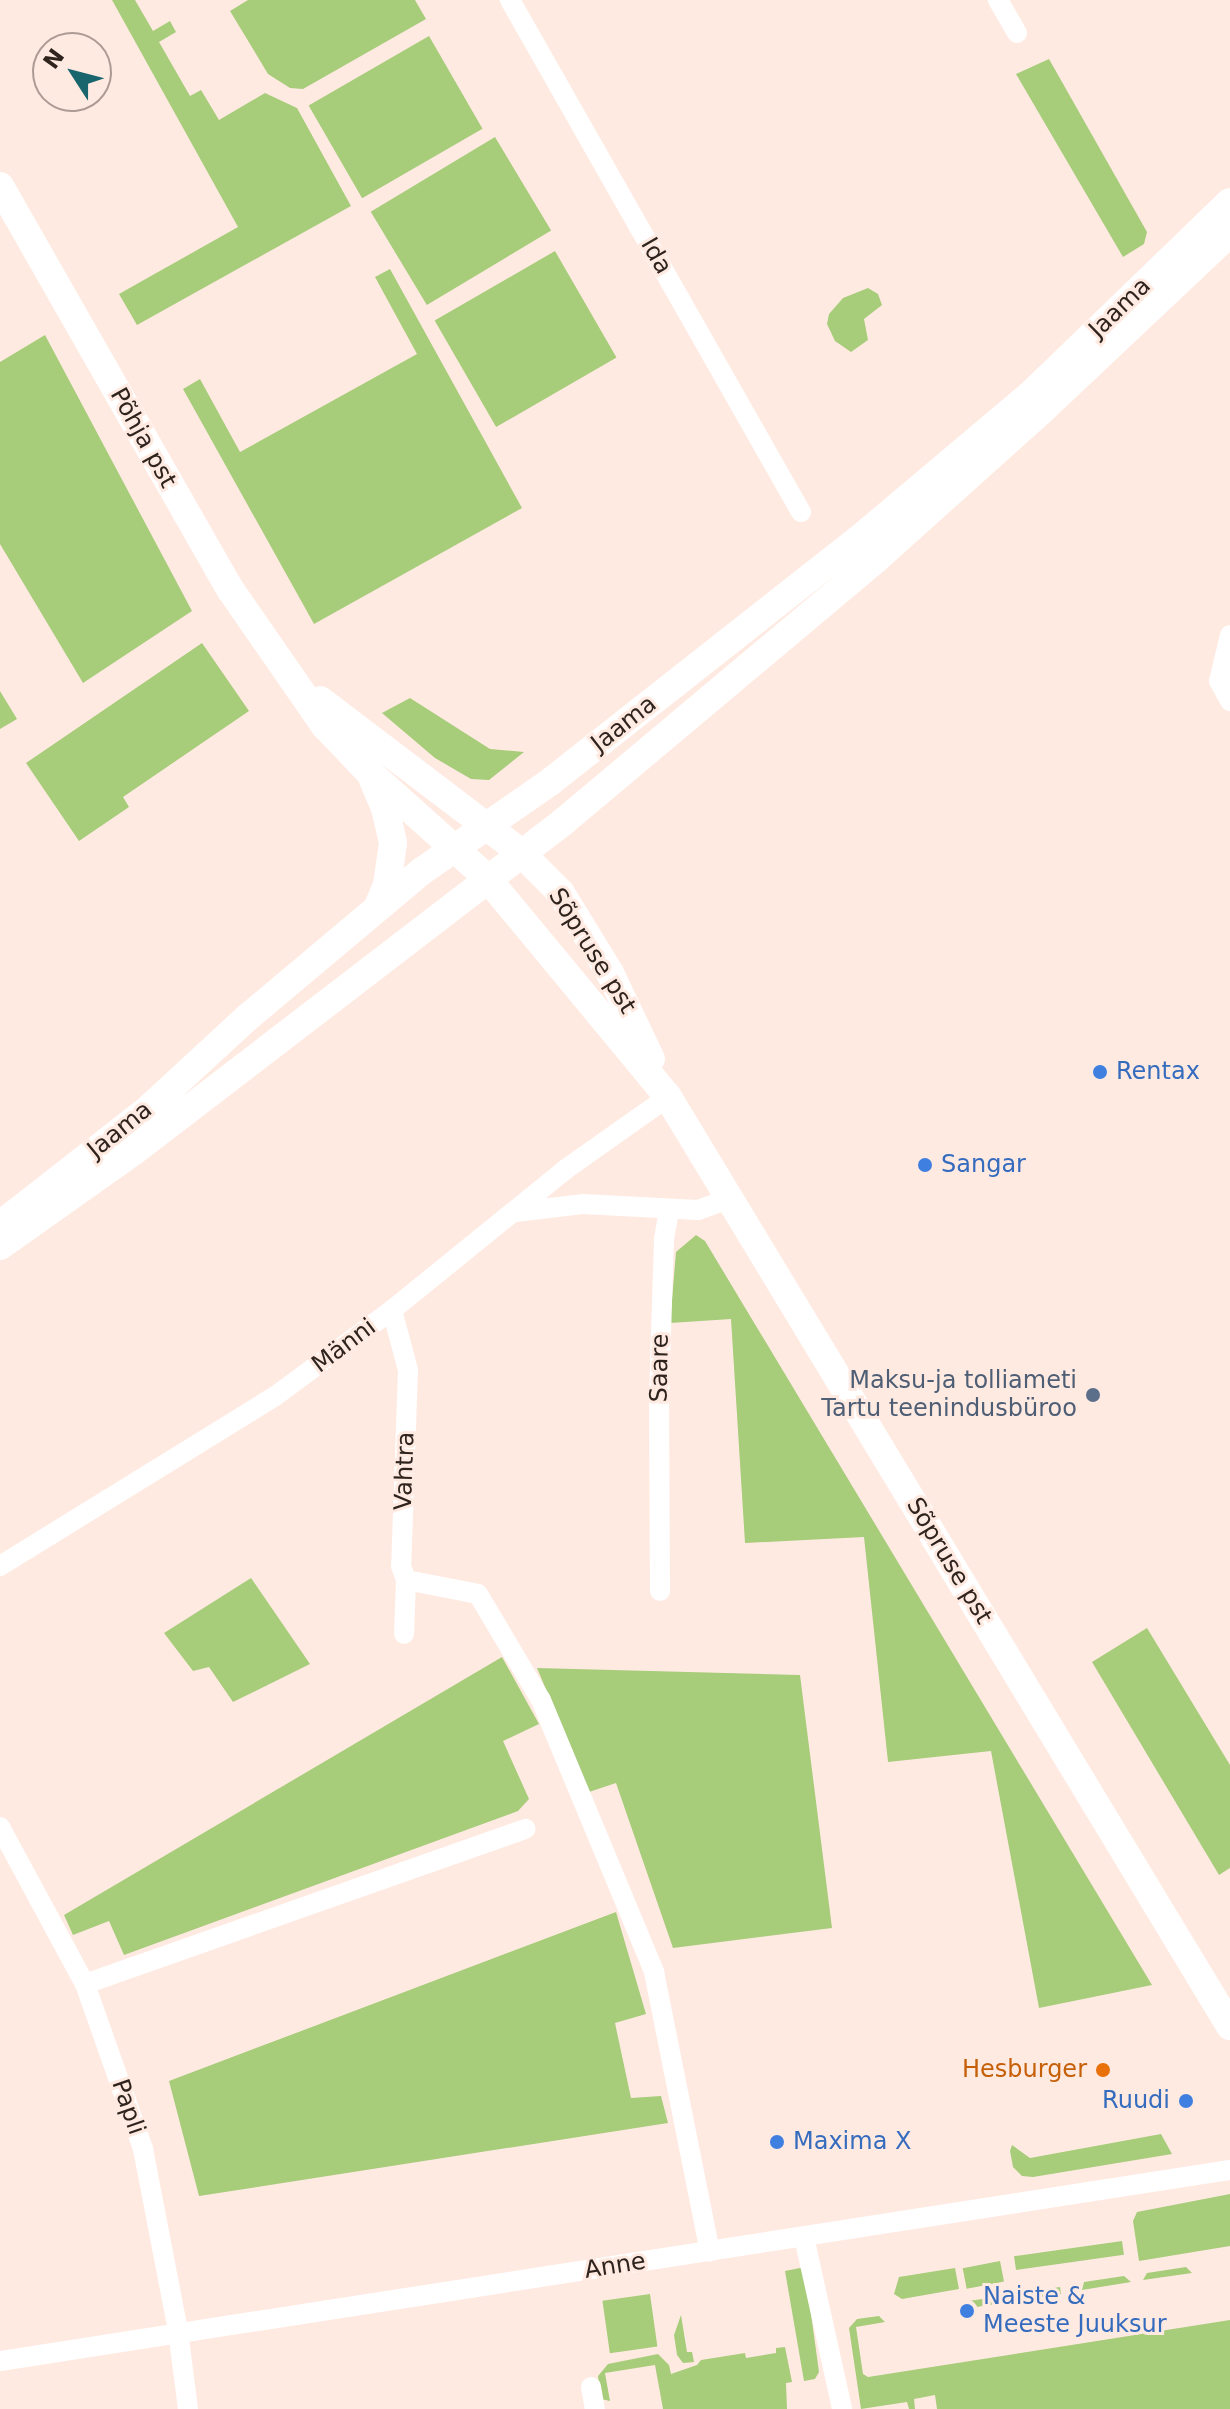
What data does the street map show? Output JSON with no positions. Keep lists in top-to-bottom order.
{
  "streets": {
    "main road": ["Jaama", "Põhja pst", "Sõpruse pst"],
    "street": [
      "Ida",
      "Männi",
      "Saare",
      "Vahtra",
      "Papli",
      "Anne"
    ]
  },
  "crossings": [
    ["Jaama", "Põhja pst"],
    ["Jaama", "Sõpruse pst"],
    ["Põhja pst", "Sõpruse pst"],
    ["Sõpruse pst", "Männi"],
    ["Männi", "Vahtra"],
    ["Papli", "Anne"]
  ],
  "places": [
    "Rentax",
    "Sangar",
    "Maksu-ja tolliameti Tartu teenindusbüroo",
    "Hesburger",
    "Ruudi",
    "Maxima X",
    "Naiste & Meeste Juuksur"
  ],
  "north": "top left"
}
